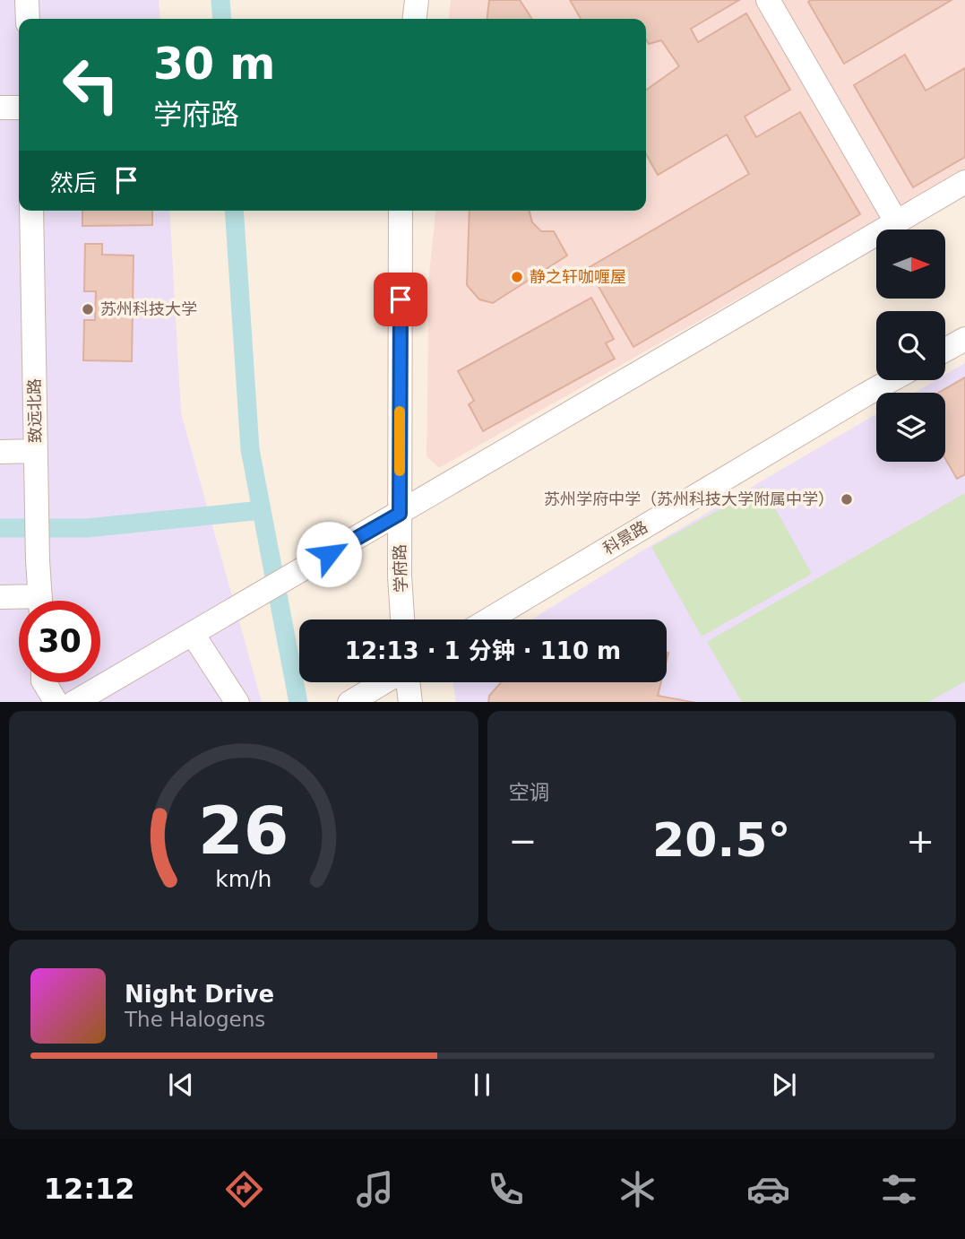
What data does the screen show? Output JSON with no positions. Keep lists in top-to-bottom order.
{
  "streets": {
    "street": ["致远北路", "科景路", "学府路"]
  },
  "places": ["静之轩咖喱屋", "苏州科技大学", "苏州学府中学（苏州科技大学附属中学）"],
  "north": "right",
  "page": {
    "turn": ["30 m", "学府路"],
    "then": "然后",
    "limit": "30",
    "trip": "12:13 · 1 分钟 · 110 m",
    "tile": "空调",
    "heat": ["−", "20.5°", "+"],
    "song": ["Night Drive", "The Halogens"],
    "tabs": "12:12",
    "gauge": ["26", "km/h"]
  }
}
